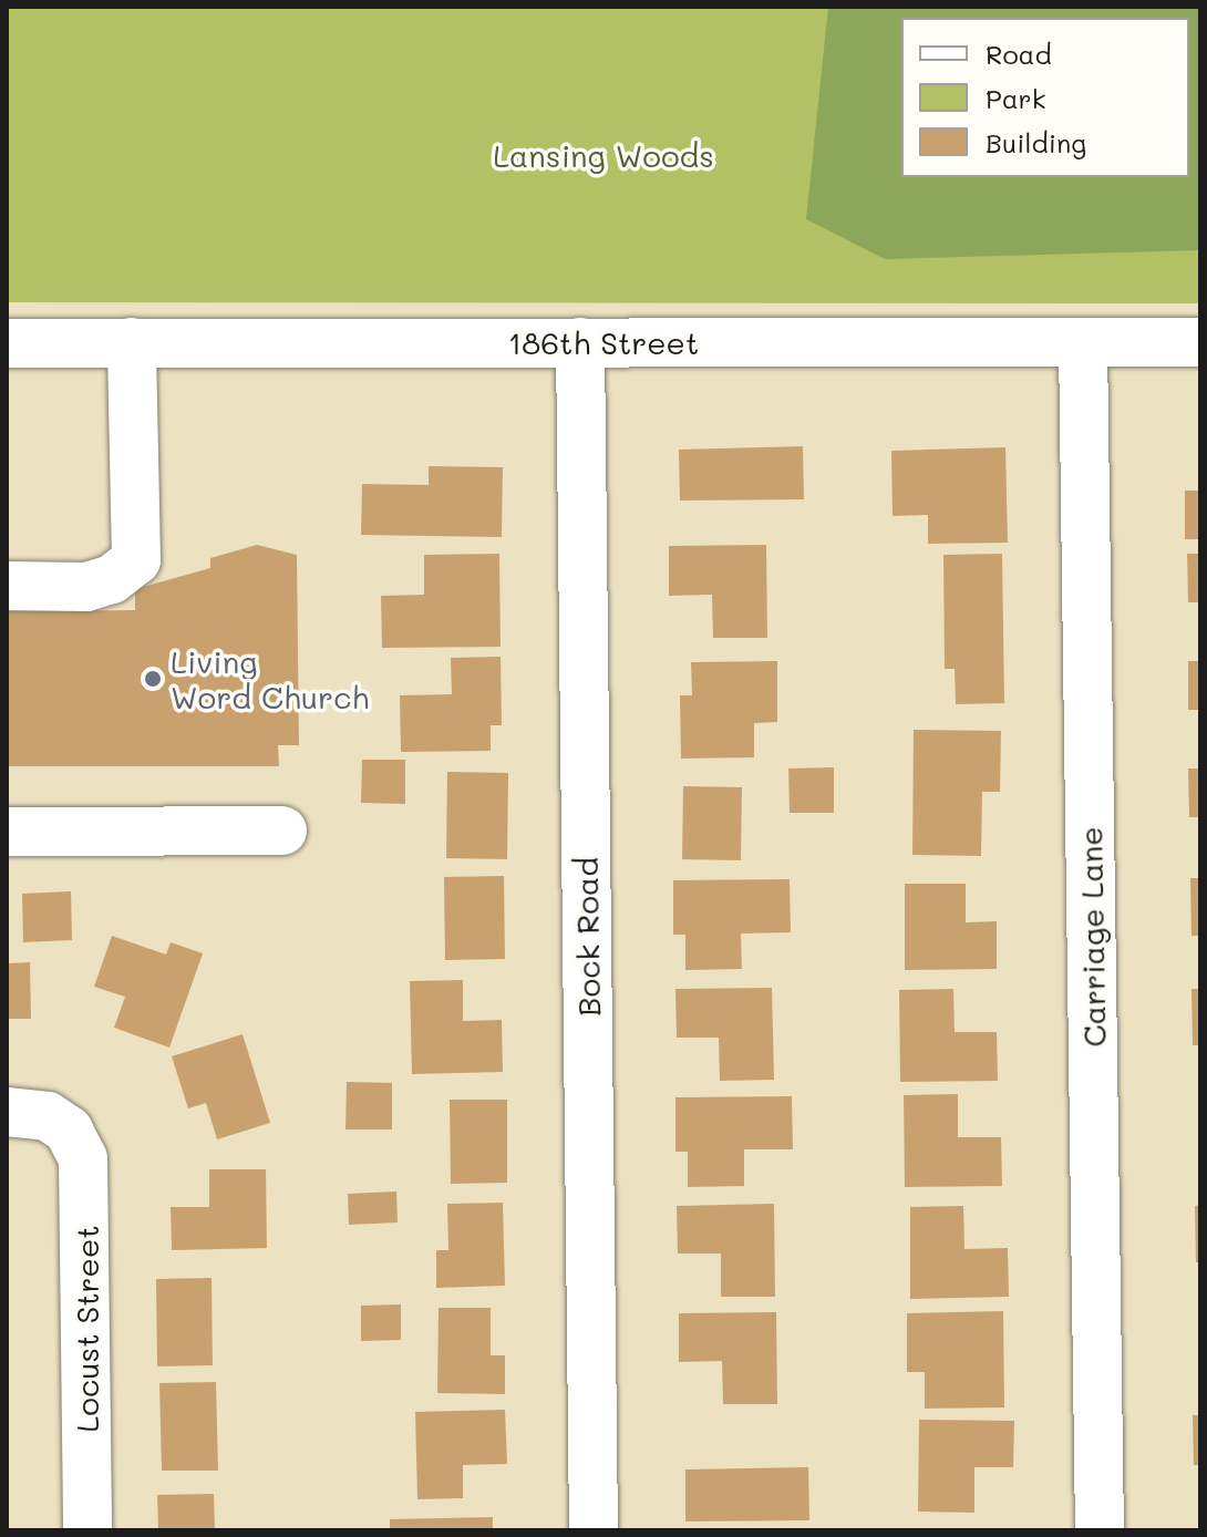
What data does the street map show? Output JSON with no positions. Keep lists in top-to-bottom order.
{
  "streets": {
    "street": [
      "186th Street",
      "Bock Road",
      "Carriage Lane",
      "Locust Street"
    ]
  },
  "crossings": [
    ["186th Street", "Bock Road"],
    ["186th Street", "Carriage Lane"]
  ],
  "parks": ["Lansing Woods"],
  "places": ["Living Word Church"],
  "legend": ["Road", "Park", "Building"]
}
